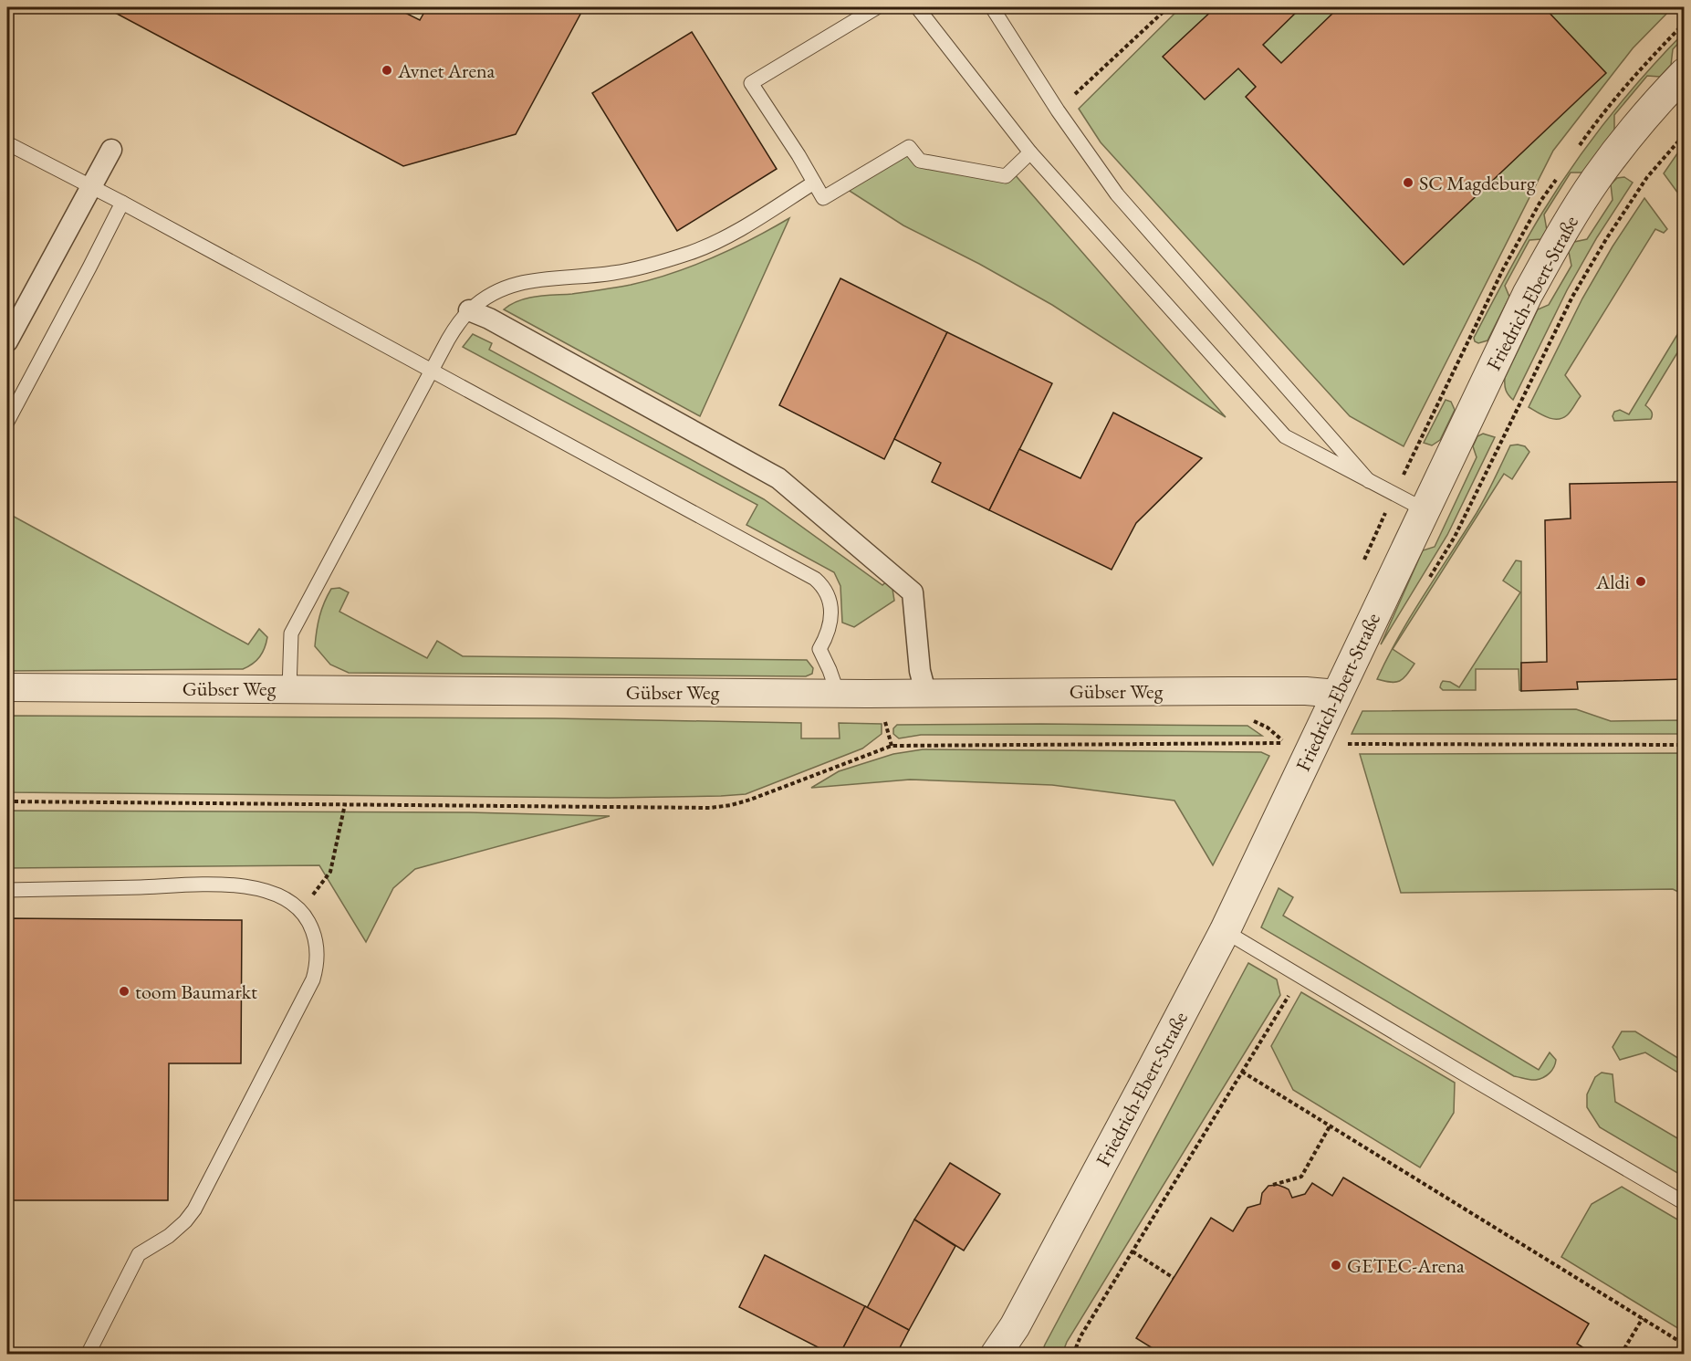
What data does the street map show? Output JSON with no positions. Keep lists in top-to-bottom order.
{
  "streets": {
    "street": ["Friedrich-Ebert-Straße", "Gübser Weg"]
  },
  "crossings": [
    ["Friedrich-Ebert-Straße", "Gübser Weg"]
  ],
  "places": [
    "Avnet Arena",
    "SC Magdeburg",
    "Aldi",
    "toom Baumarkt",
    "GETEC-Arena"
  ]
}
